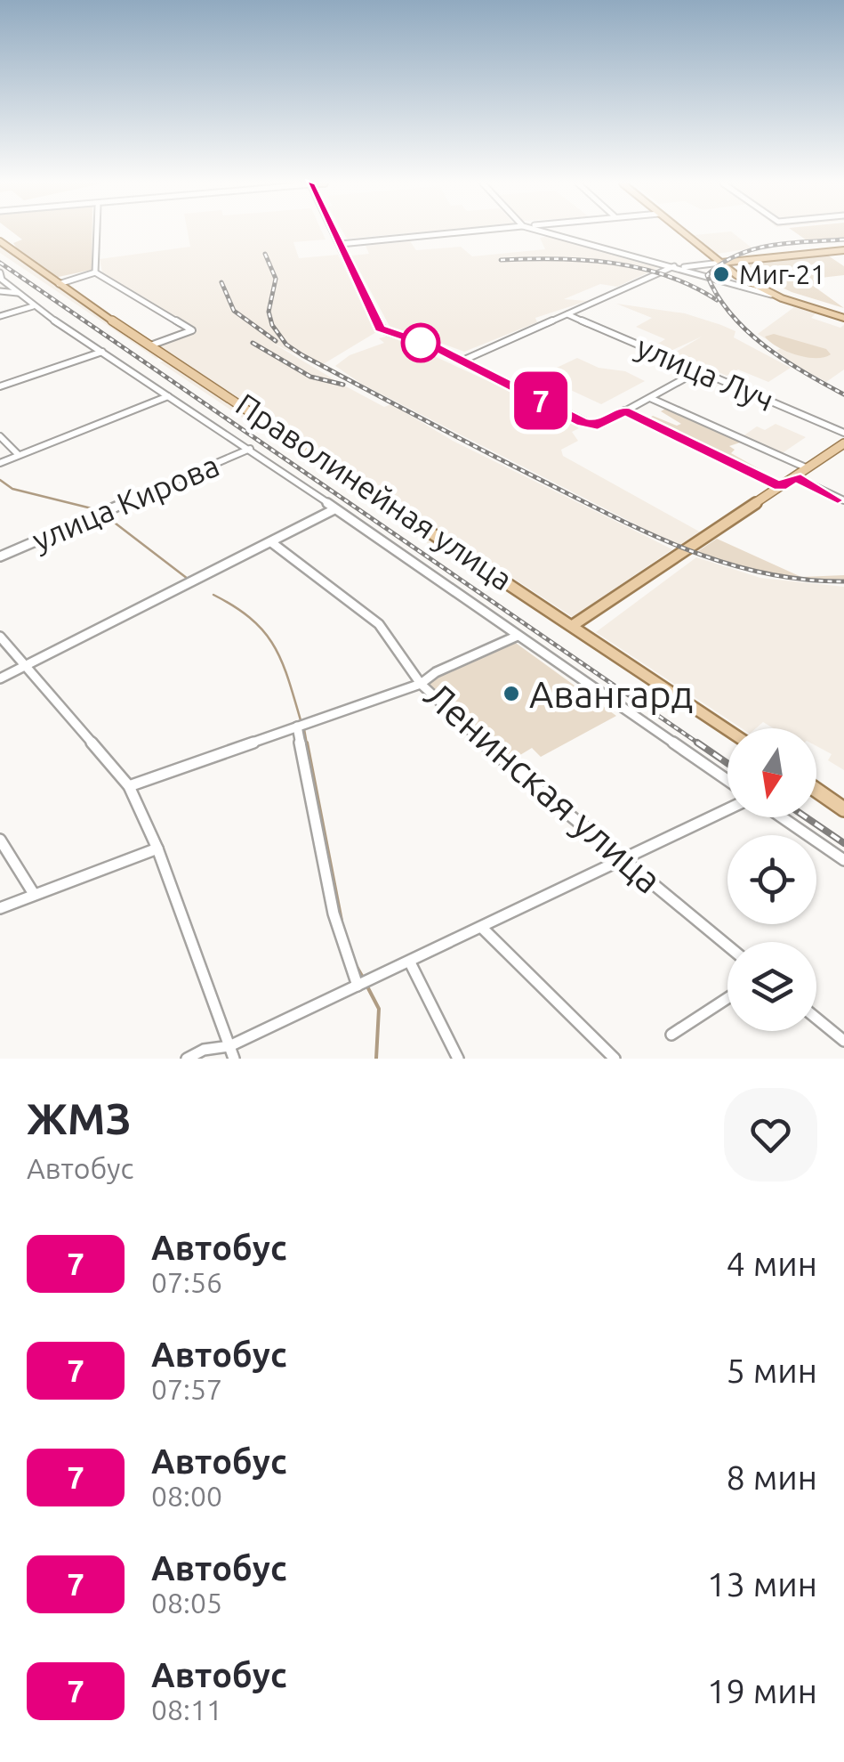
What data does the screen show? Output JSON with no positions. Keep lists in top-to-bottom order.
{
  "streets": {
    "main road": ["Праволинейная улица"],
    "street": ["улица Луч", "улица Кирова", "Ленинская улица"]
  },
  "places": ["Миг-21", "Авангард"],
  "lines": ["bus line 7"],
  "north": "bottom",
  "page": {
    "on_map": "7",
    "heading": ["ЖМЗ", "Автобус"],
    "list": [
      {
        "mark": "7",
        "name": "Автобус",
        "note": "07:56",
        "value": "4 мин"
      },
      {
        "mark": "7",
        "name": "Автобус",
        "note": "07:57",
        "value": "5 мин"
      },
      {
        "mark": "7",
        "name": "Автобус",
        "note": "08:00",
        "value": "8 мин"
      },
      {
        "mark": "7",
        "name": "Автобус",
        "note": "08:05",
        "value": "13 мин"
      },
      {
        "mark": "7",
        "name": "Автобус",
        "note": "08:11",
        "value": "19 мин"
      }
    ]
  }
}
